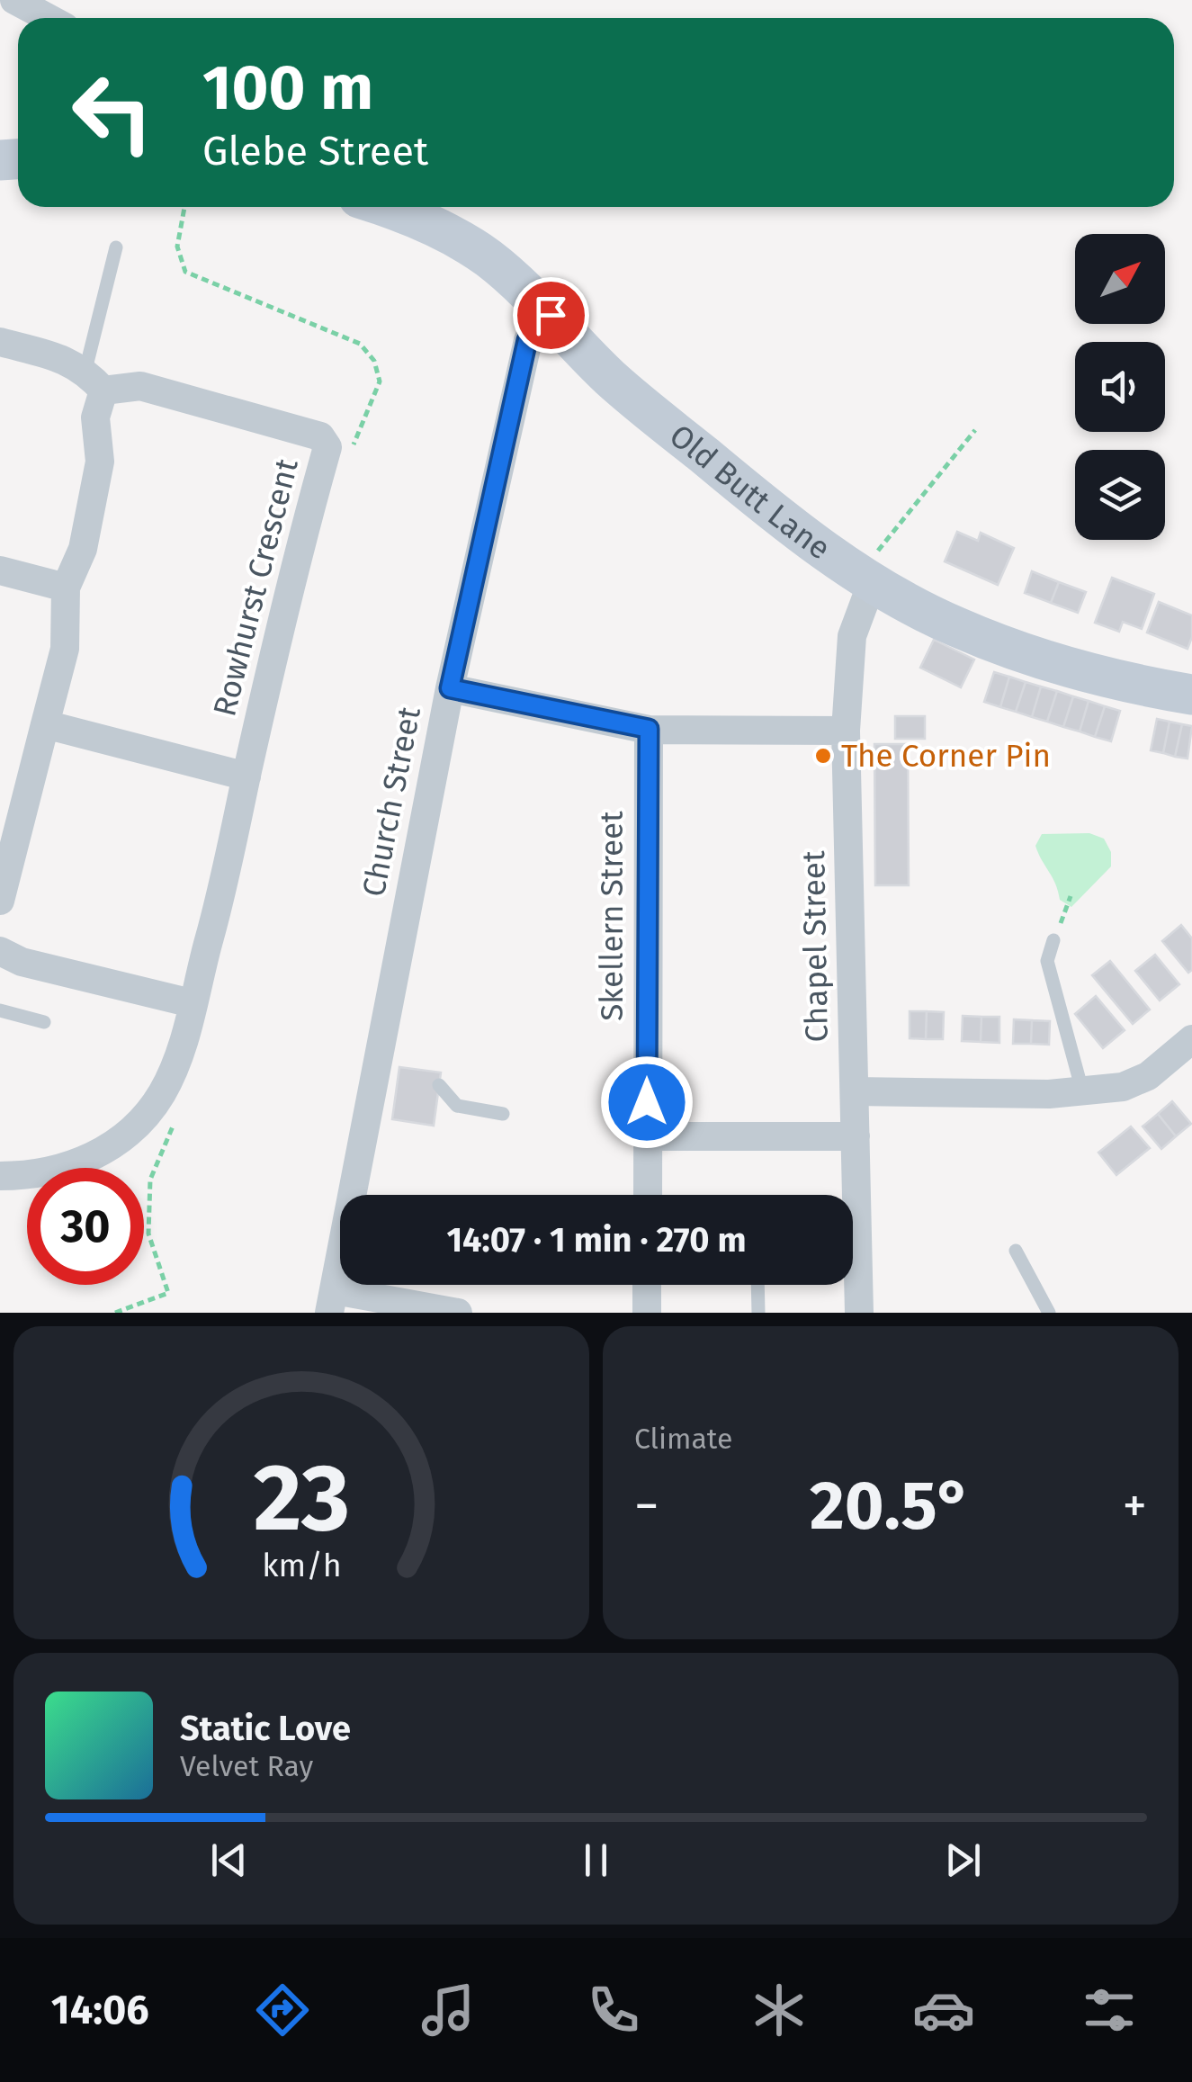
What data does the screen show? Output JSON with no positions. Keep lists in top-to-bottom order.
{
  "streets": {
    "street": [
      "Old Butt Lane",
      "Rowhurst Crescent",
      "Church Street",
      "Skellern Street",
      "Chapel Street"
    ]
  },
  "crossings": [
    ["Old Butt Lane", "Church Street"],
    ["Old Butt Lane", "Chapel Street"]
  ],
  "places": ["The Corner Pin"],
  "north": "top right",
  "page": {
    "turn": ["100 m", "Glebe Street"],
    "limit": "30",
    "trip": "14:07 · 1 min · 270 m",
    "tile": "Climate",
    "heat": ["−", "20.5°", "+"],
    "song": ["Static Love", "Velvet Ray"],
    "tabs": "14:06",
    "gauge": ["23", "km/h"]
  }
}
